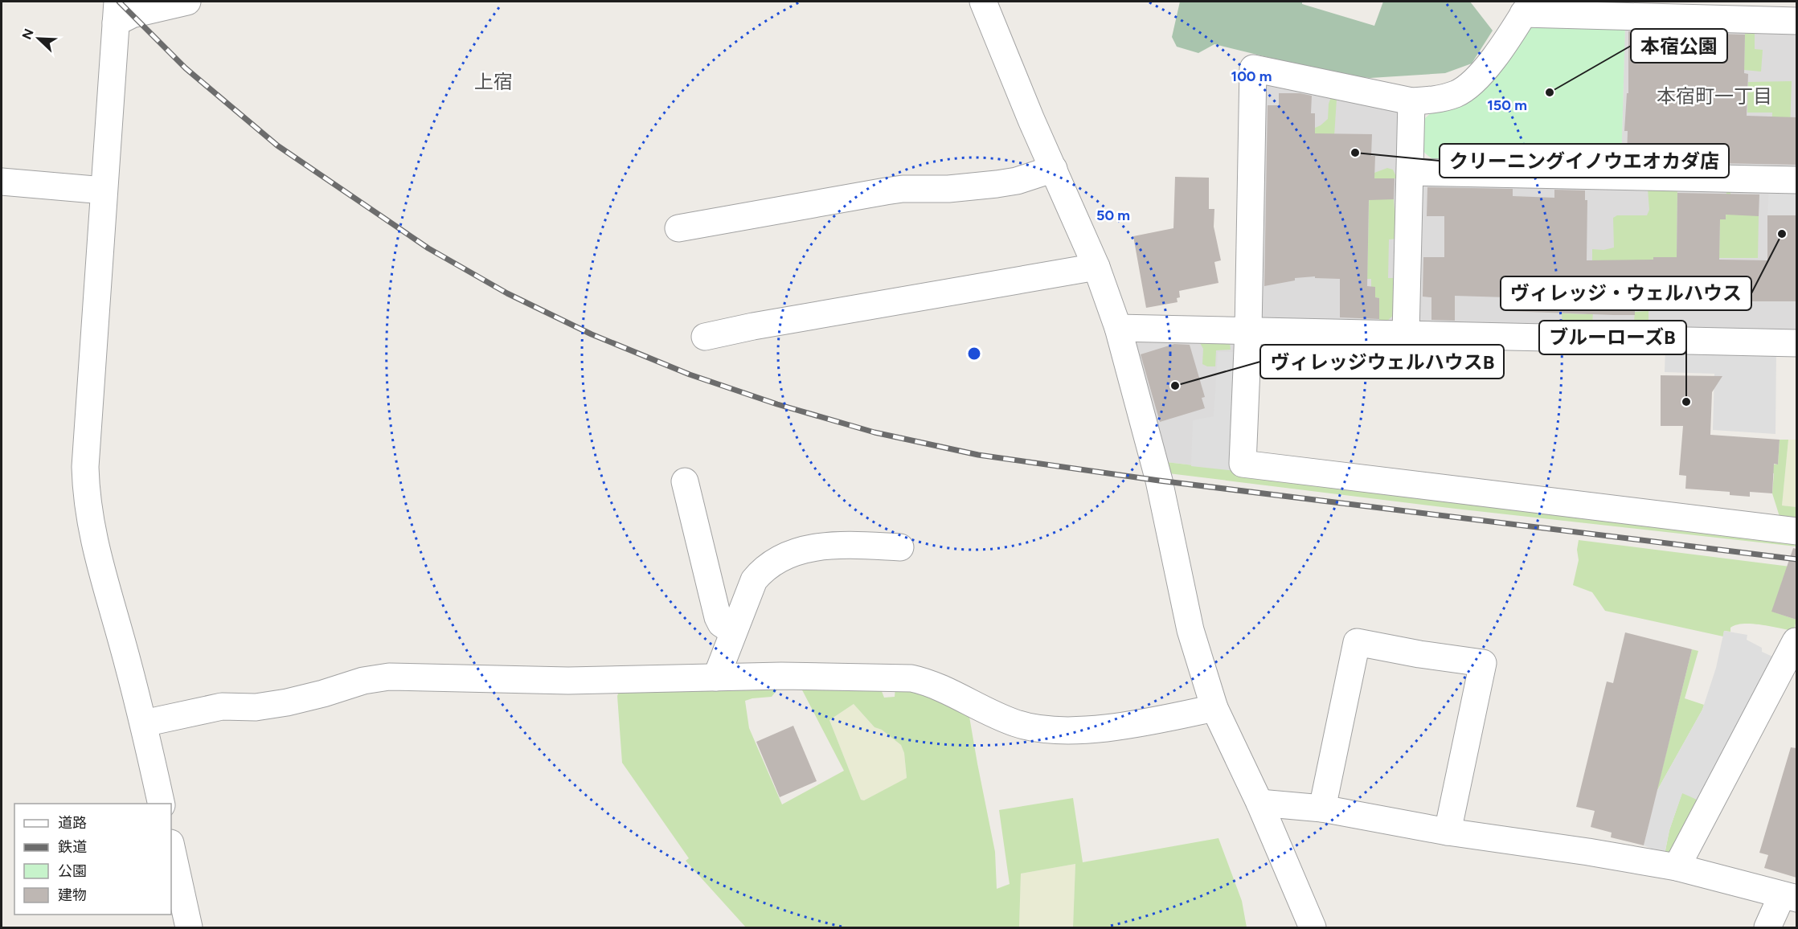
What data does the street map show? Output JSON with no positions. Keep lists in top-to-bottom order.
{
  "districts": ["上宿", "本宿町一丁目"],
  "places": [
    "本宿公園",
    "クリーニングイノウエオカダ店",
    "ヴィレッジ・ウェルハウス",
    "ヴィレッジウェルハウスB",
    "ブルーローズB"
  ],
  "legend": [
    "道路",
    "鉄道",
    "公園",
    "建物"
  ],
  "north": "top left",
  "rings": ["100 m", "150 m", "50 m"]
}
